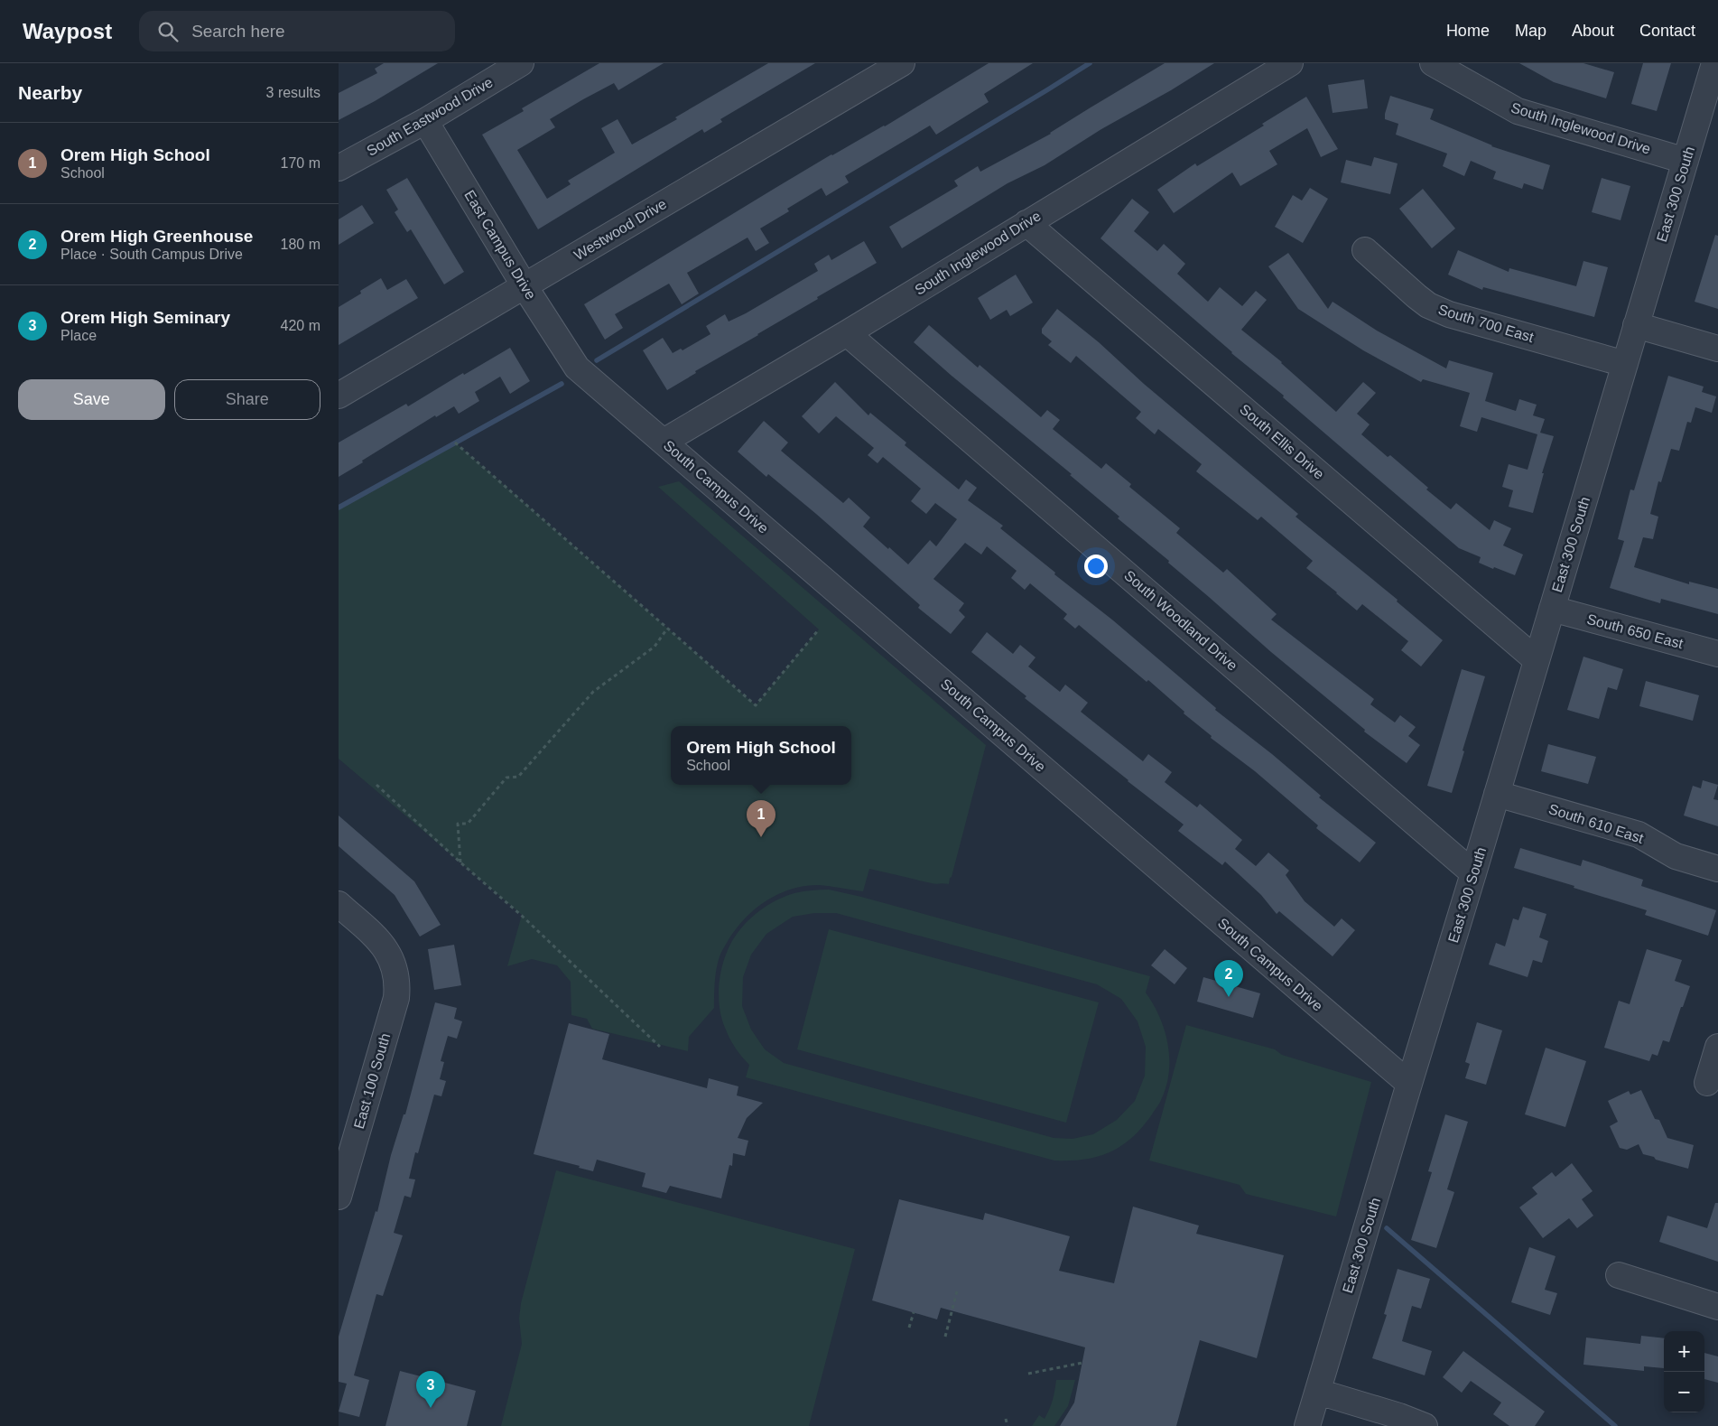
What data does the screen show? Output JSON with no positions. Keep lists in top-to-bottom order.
{
  "streets": {
    "street": [
      "South Eastwood Drive",
      "South Inglewood Drive",
      "East 300 South",
      "Westwood Drive",
      "East Campus Drive",
      "South 700 East",
      "South Ellis Drive",
      "South Campus Drive",
      "South Woodland Drive",
      "South 650 East",
      "South 610 East",
      "East 100 South"
    ]
  },
  "crossings": [
    ["South Eastwood Drive", "East Campus Drive"],
    ["South Inglewood Drive", "East 300 South"],
    ["South Inglewood Drive", "South Ellis Drive"],
    ["South Inglewood Drive", "South Campus Drive"],
    ["South Inglewood Drive", "South Woodland Drive"],
    ["East 300 South", "South 700 East"],
    ["East 300 South", "South Ellis Drive"],
    ["East 300 South", "South Campus Drive"],
    ["East 300 South", "South Woodland Drive"],
    ["East 300 South", "South 650 East"],
    ["East 300 South", "South 610 East"],
    ["Westwood Drive", "East Campus Drive"],
    ["East Campus Drive", "South Campus Drive"]
  ],
  "page": {
    "header": "Waypost",
    "search": "Search here",
    "nav": [
      "Home",
      "Map",
      "About",
      "Contact"
    ],
    "heading": ["Nearby", "3 results"],
    "list": [
      {
        "mark": "1",
        "name": "Orem High School",
        "note": "School",
        "value": "170 m"
      },
      {
        "mark": "2",
        "name": "Orem High Greenhouse",
        "note": "Place · South Campus Drive",
        "value": "180 m"
      },
      {
        "mark": "3",
        "name": "Orem High Seminary",
        "note": "Place",
        "value": "420 m"
      }
    ],
    "buttons": ["Save", "Share"],
    "popup": ["Orem High School", "School"],
    "pins": ["1", "2", "3"],
    "map_buttons": ["+", "−"]
  }
}
